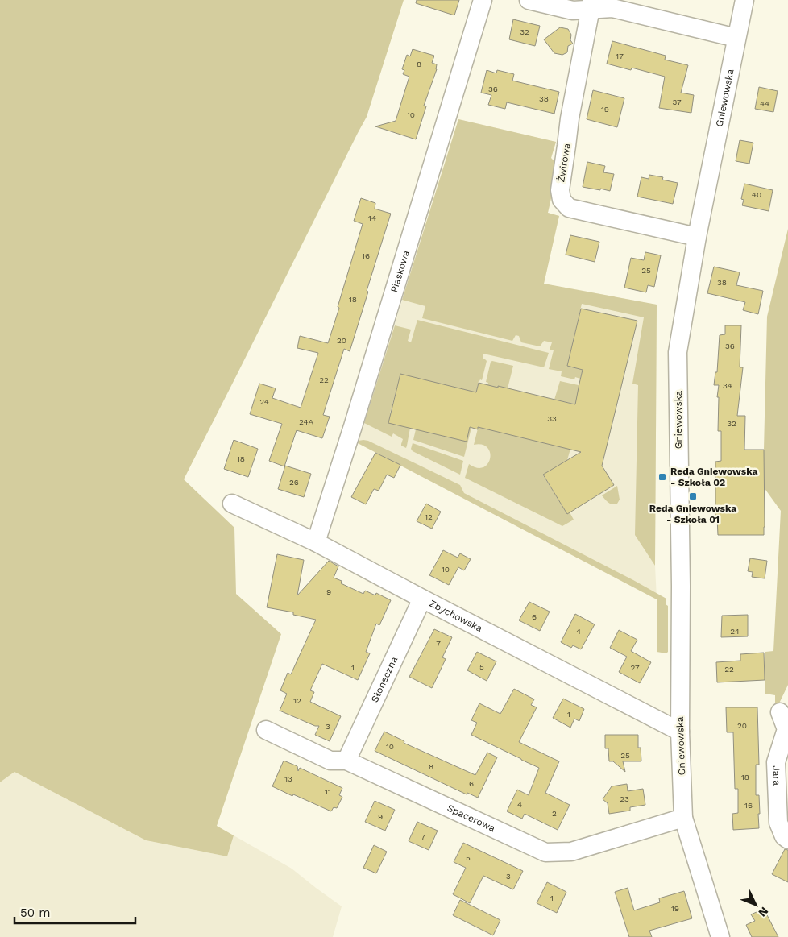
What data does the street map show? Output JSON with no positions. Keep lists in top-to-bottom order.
{
  "streets": {
    "street": [
      "Gniewowska",
      "Żwirowa",
      "Piaskowa",
      "Zbychowska",
      "Słoneczna",
      "Jara",
      "Spacerowa"
    ]
  },
  "crossings": [
    ["Gniewowska", "Żwirowa"],
    ["Gniewowska", "Zbychowska"],
    ["Gniewowska", "Spacerowa"],
    ["Piaskowa", "Zbychowska"],
    ["Zbychowska", "Słoneczna"],
    ["Słoneczna", "Spacerowa"]
  ],
  "places": {
    "transit": ["Reda Gniewowska - Szkoła 02", "Reda Gniewowska - Szkoła 01"]
  },
  "house_numbers": [
    "32",
    "17",
    "8",
    "36",
    "38",
    "37",
    "44",
    "19",
    "10",
    "40",
    "14",
    "16",
    "25",
    "38",
    "18",
    "20",
    "36",
    "22",
    "34",
    "24",
    "33",
    "24A",
    "32",
    "18",
    "26",
    "12",
    "10",
    "9",
    "6",
    "4",
    "24",
    "7",
    "5",
    "1",
    "27",
    "22",
    "12",
    "1",
    "20",
    "3",
    "10",
    "25",
    "8",
    "18",
    "13",
    "6",
    "11",
    "23",
    "4",
    "16",
    "2",
    "9",
    "7",
    "5",
    "3",
    "1",
    "19"
  ],
  "scale_bar": "50 m",
  "north": "bottom right"
}
